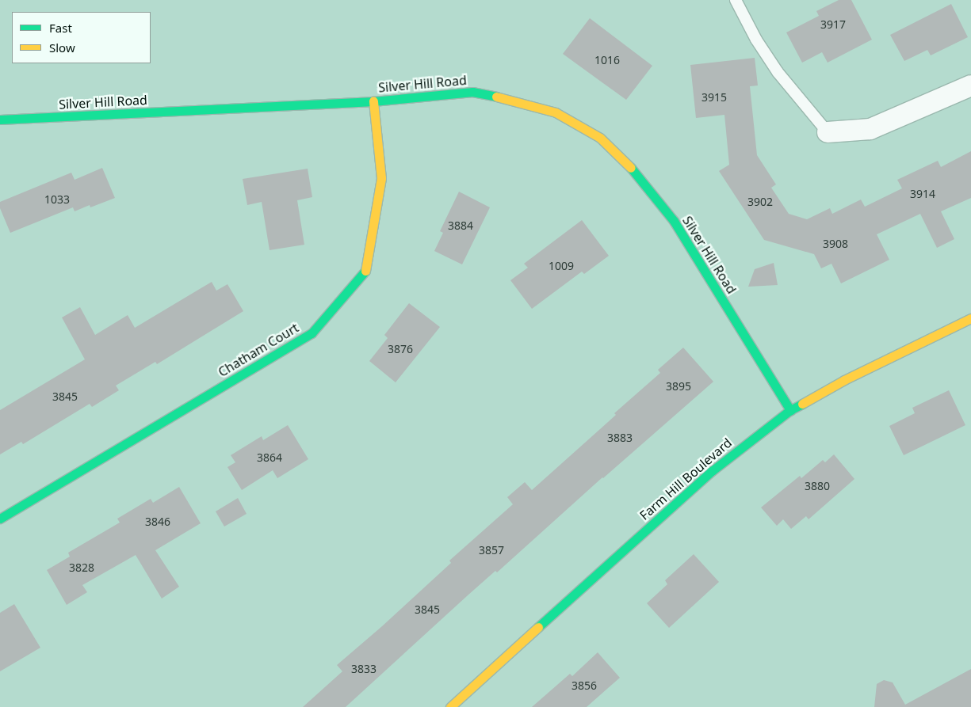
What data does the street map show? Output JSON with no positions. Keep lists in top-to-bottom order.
{
  "streets": {
    "street": ["Silver Hill Road", "Chatham Court", "Farm Hill Boulevard"]
  },
  "crossings": [
    ["Silver Hill Road", "Chatham Court"],
    ["Silver Hill Road", "Farm Hill Boulevard"]
  ],
  "house_numbers": [
    "3917",
    "1016",
    "3915",
    "3914",
    "1033",
    "3902",
    "3884",
    "3908",
    "1009",
    "3876",
    "3895",
    "3845",
    "3883",
    "3864",
    "3880",
    "3846",
    "3857",
    "3828",
    "3845",
    "3833",
    "3856"
  ],
  "legend": ["Fast", "Slow"]
}
